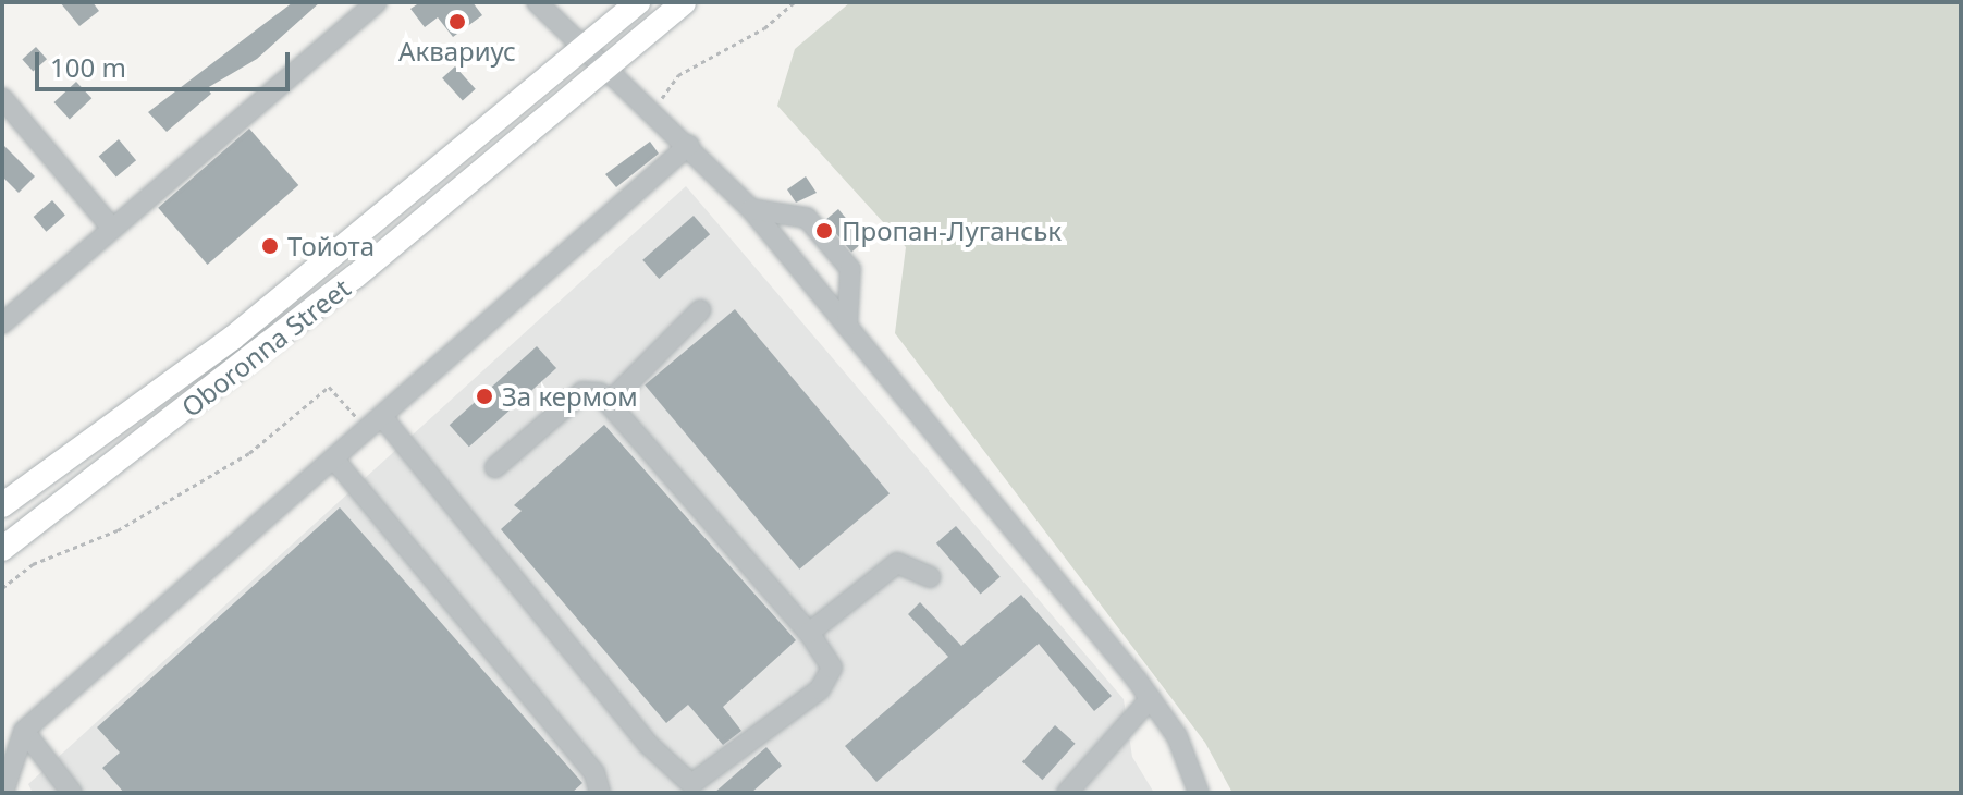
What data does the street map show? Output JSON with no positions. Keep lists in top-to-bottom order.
{
  "streets": {
    "main road": ["Oboronna Street"]
  },
  "places": [
    "Аквариус",
    "Пропан-Луганськ",
    "Тойота",
    "За кермом"
  ],
  "scale_bar": "100 m"
}
